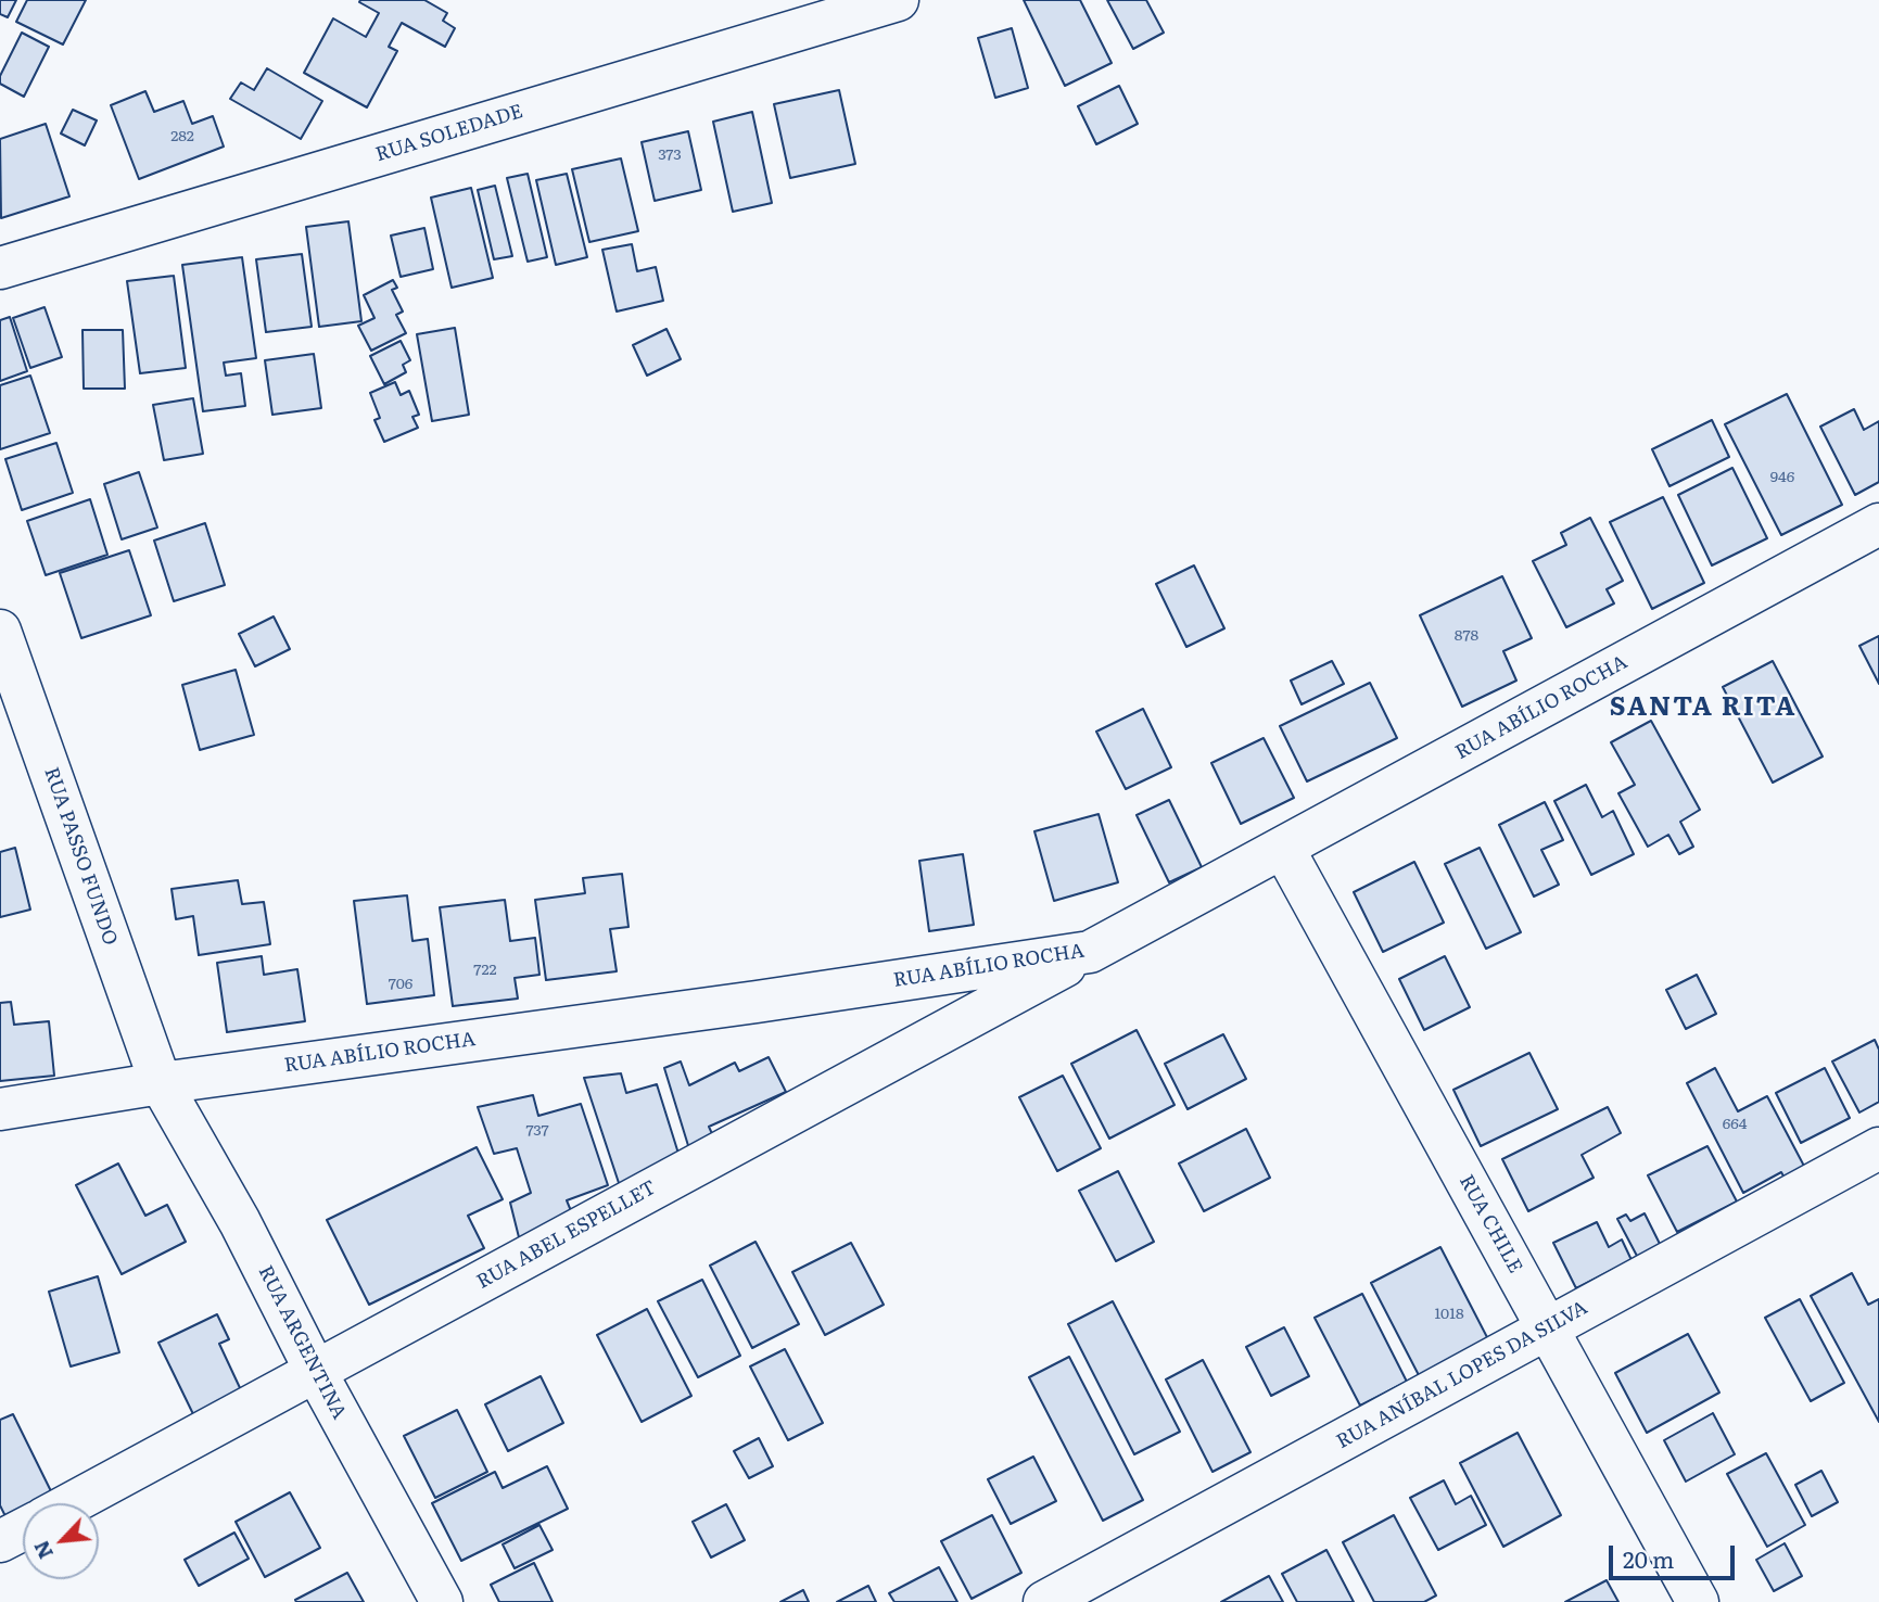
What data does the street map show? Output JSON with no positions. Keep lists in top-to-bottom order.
{
  "streets": {
    "street": [
      "RUA SOLEDADE",
      "RUA ABÍLIO ROCHA",
      "RUA PASSO FUNDO",
      "RUA CHILE",
      "RUA ABEL ESPELLET",
      "RUA ARGENTINA",
      "RUA ANÍBAL LOPES DA SILVA"
    ]
  },
  "crossings": [
    ["RUA ABÍLIO ROCHA", "RUA PASSO FUNDO"],
    ["RUA ABÍLIO ROCHA", "RUA CHILE"],
    ["RUA ABÍLIO ROCHA", "RUA ABEL ESPELLET"],
    ["RUA ABÍLIO ROCHA", "RUA ARGENTINA"],
    ["RUA PASSO FUNDO", "RUA ARGENTINA"],
    ["RUA CHILE", "RUA ANÍBAL LOPES DA SILVA"],
    ["RUA ABEL ESPELLET", "RUA ARGENTINA"]
  ],
  "districts": ["SANTA RITA"],
  "house_numbers": [
    "282",
    "373",
    "946",
    "878",
    "722",
    "706",
    "664",
    "737",
    "1018"
  ],
  "scale_bar": "20 m",
  "north": "bottom left"
}
